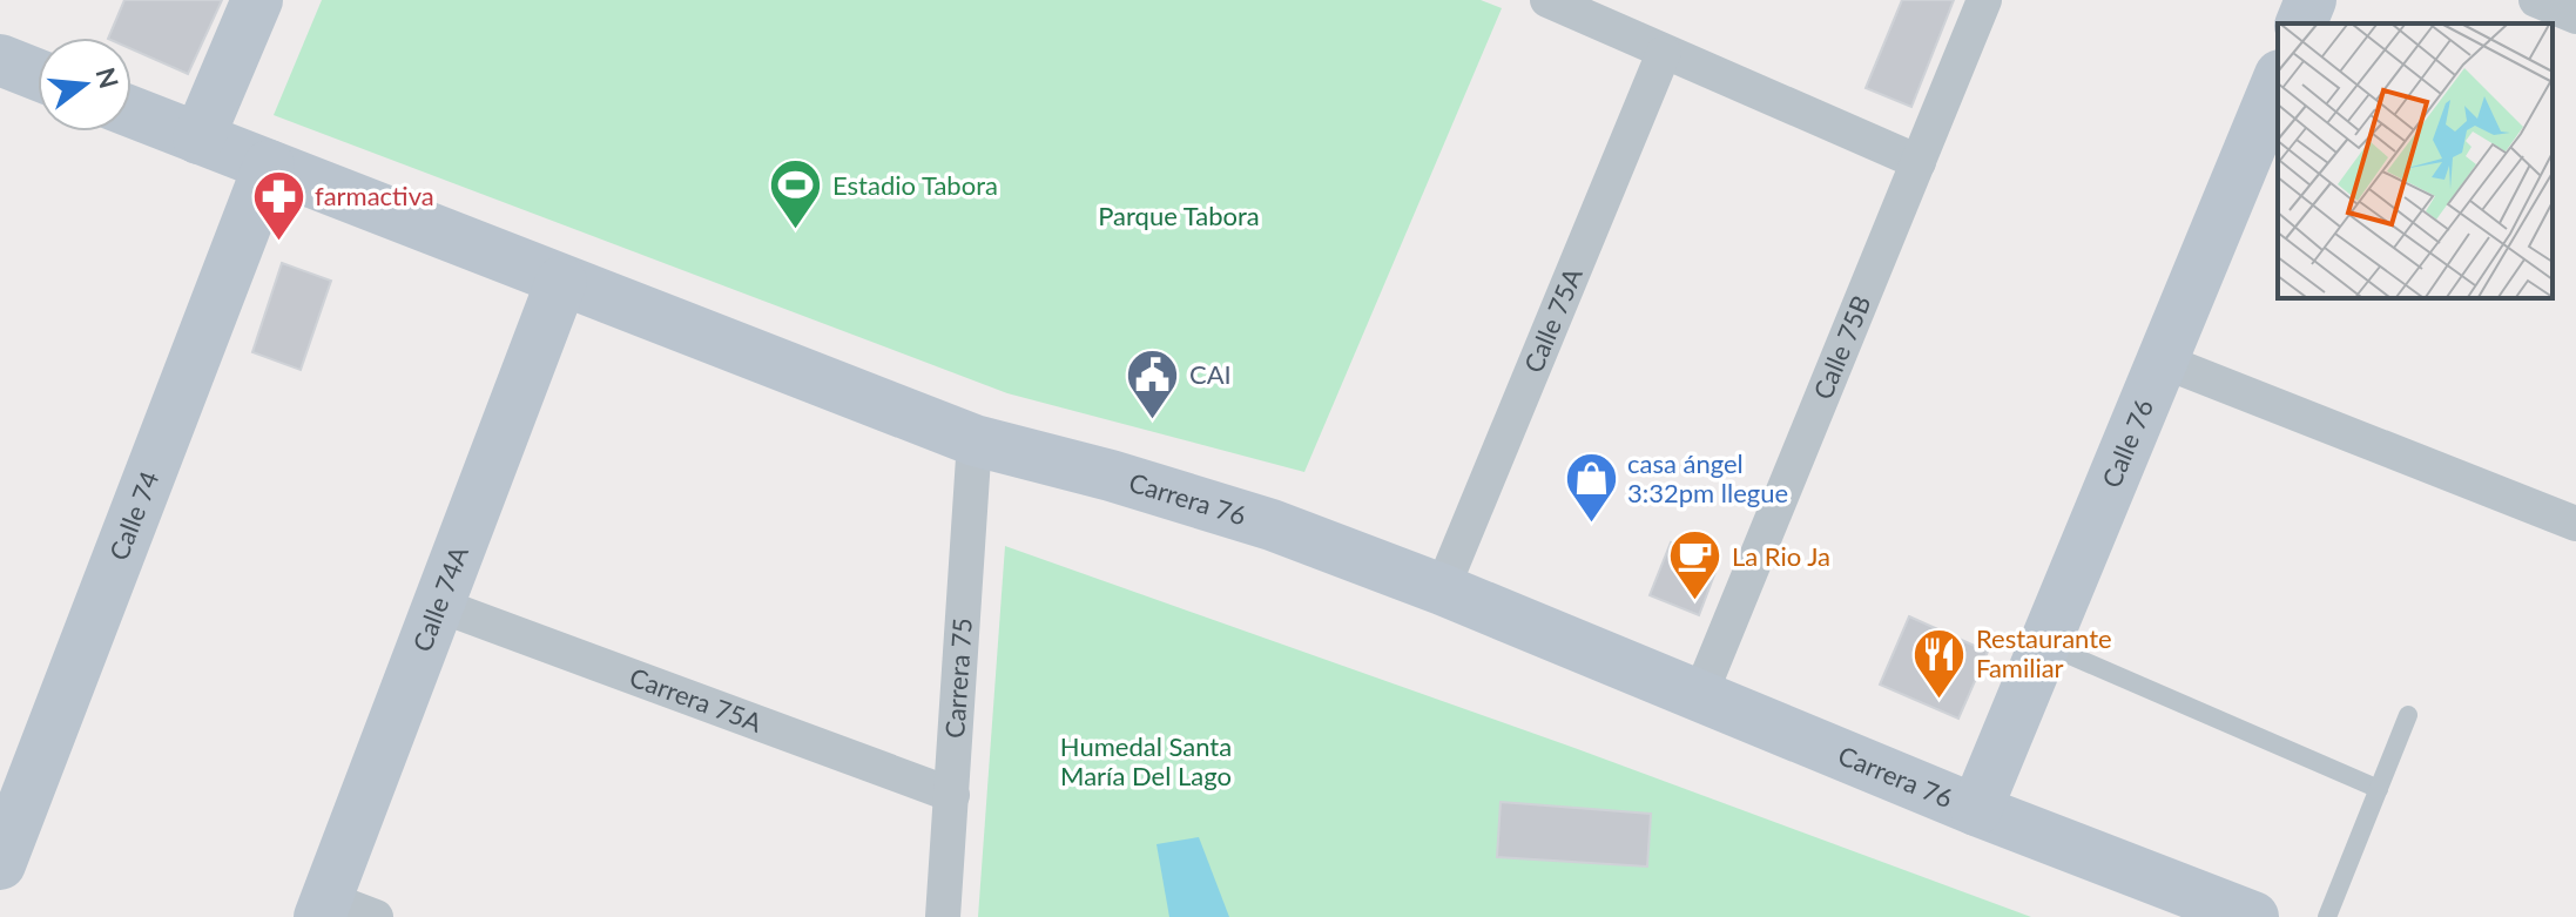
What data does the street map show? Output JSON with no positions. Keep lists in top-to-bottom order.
{
  "streets": {
    "street": [
      "Calle 75A",
      "Calle 75B",
      "Calle 76",
      "Carrera 76",
      "Calle 74",
      "Calle 74A",
      "Carrera 75",
      "Carrera 75A"
    ]
  },
  "crossings": [
    ["Calle 75A", "Carrera 76"],
    ["Calle 75B", "Carrera 76"],
    ["Calle 76", "Carrera 76"],
    ["Carrera 76", "Calle 74"],
    ["Carrera 76", "Calle 74A"],
    ["Carrera 76", "Carrera 75"],
    ["Calle 74A", "Carrera 75A"],
    ["Carrera 75", "Carrera 75A"]
  ],
  "parks": ["Parque Tabora", "Humedal Santa María Del Lago"],
  "places": {
    "sports": ["Estadio Tabora"],
    "pharmacy": ["farmactiva"],
    "public building": ["CAI"],
    "shop": ["casa ángel 3:32pm llegue"],
    "cafe": ["La Rio Ja"],
    "restaurant": ["Restaurante Familiar"]
  },
  "north": "right"
}
